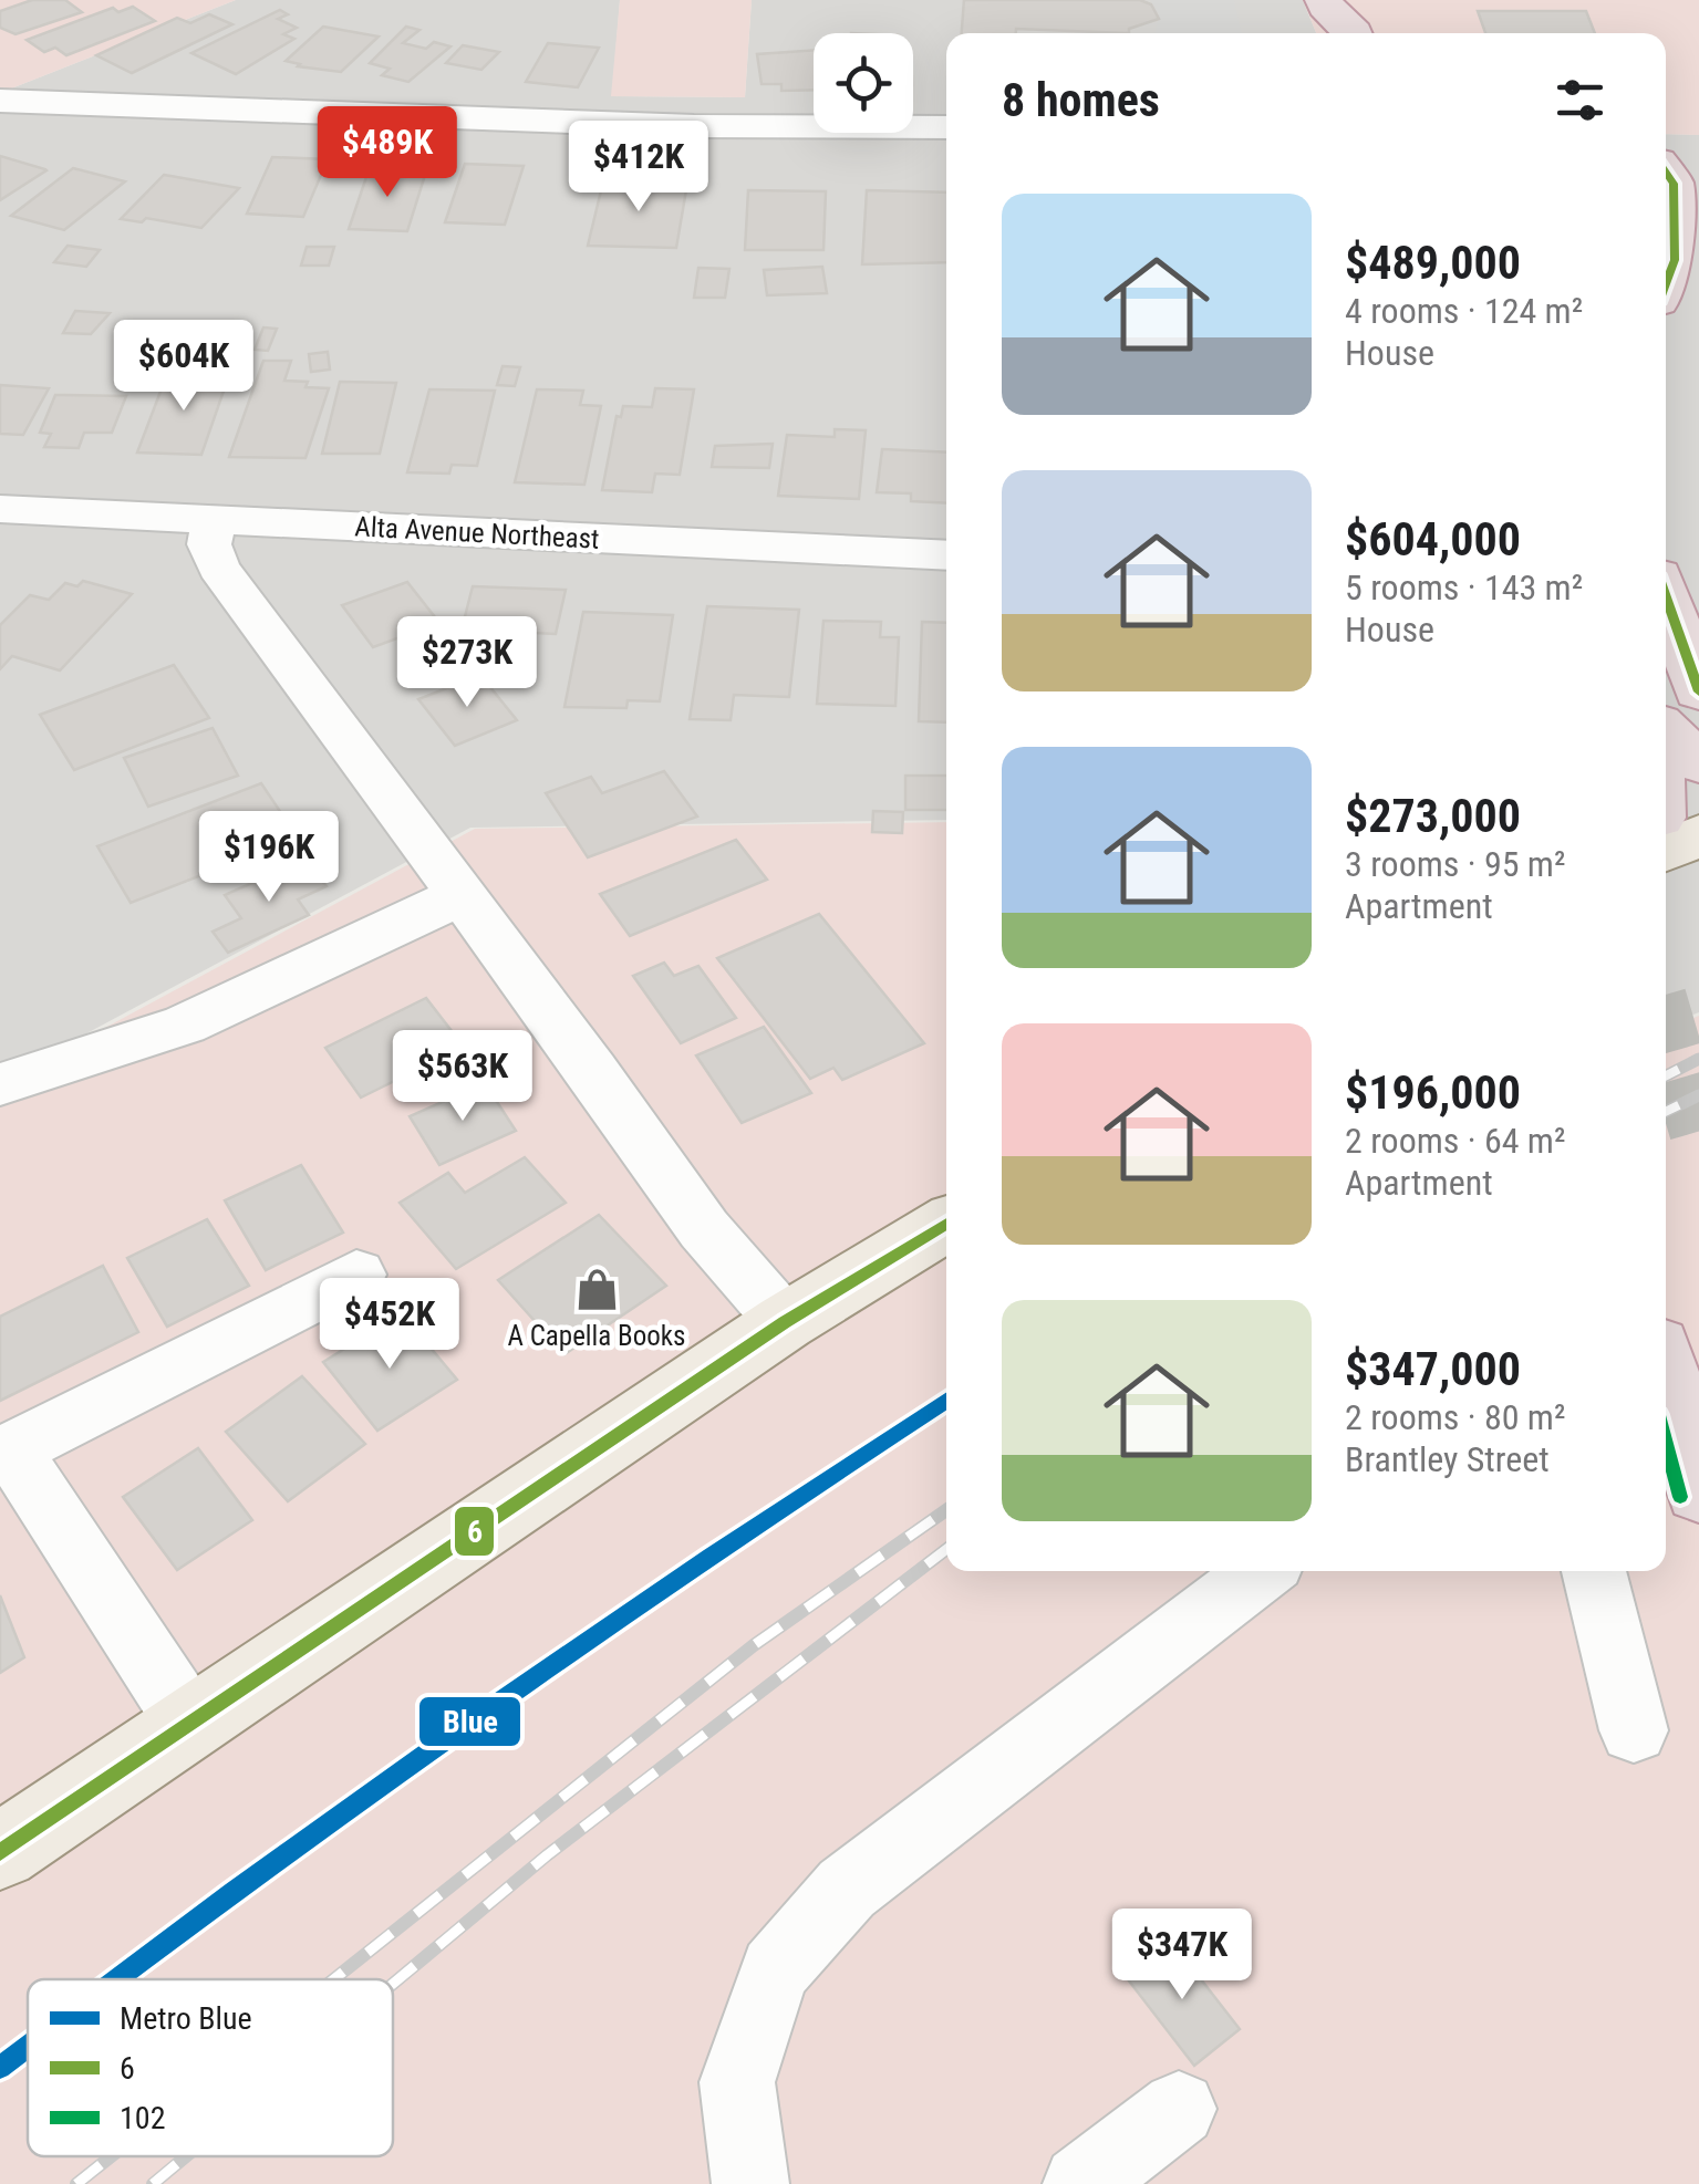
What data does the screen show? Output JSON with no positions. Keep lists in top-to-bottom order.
{
  "streets": {
    "street": ["Alta Avenue Northeast"]
  },
  "places": {
    "shop": ["A Capella Books"]
  },
  "lines": ["transit line 6", "metro line Blue", "transit line 102"],
  "legend": ["Metro Blue", "6", "102"],
  "page": {
    "heading": "8 homes",
    "price": [
      "$489K",
      "$412K",
      "$604K",
      "$273K",
      "$196K",
      "$563K",
      "$452K",
      "$347K"
    ],
    "list": [
      {
        "name": "$489,000",
        "note": "4 rooms · 124 m² · House"
      },
      {
        "name": "$604,000",
        "note": "5 rooms · 143 m² · House"
      },
      {
        "name": "$273,000",
        "note": "3 rooms · 95 m² · Apartment"
      },
      {
        "name": "$196,000",
        "note": "2 rooms · 64 m² · Apartment"
      },
      {
        "name": "$347,000",
        "note": "2 rooms · 80 m² · Brantley Street"
      }
    ]
  }
}
